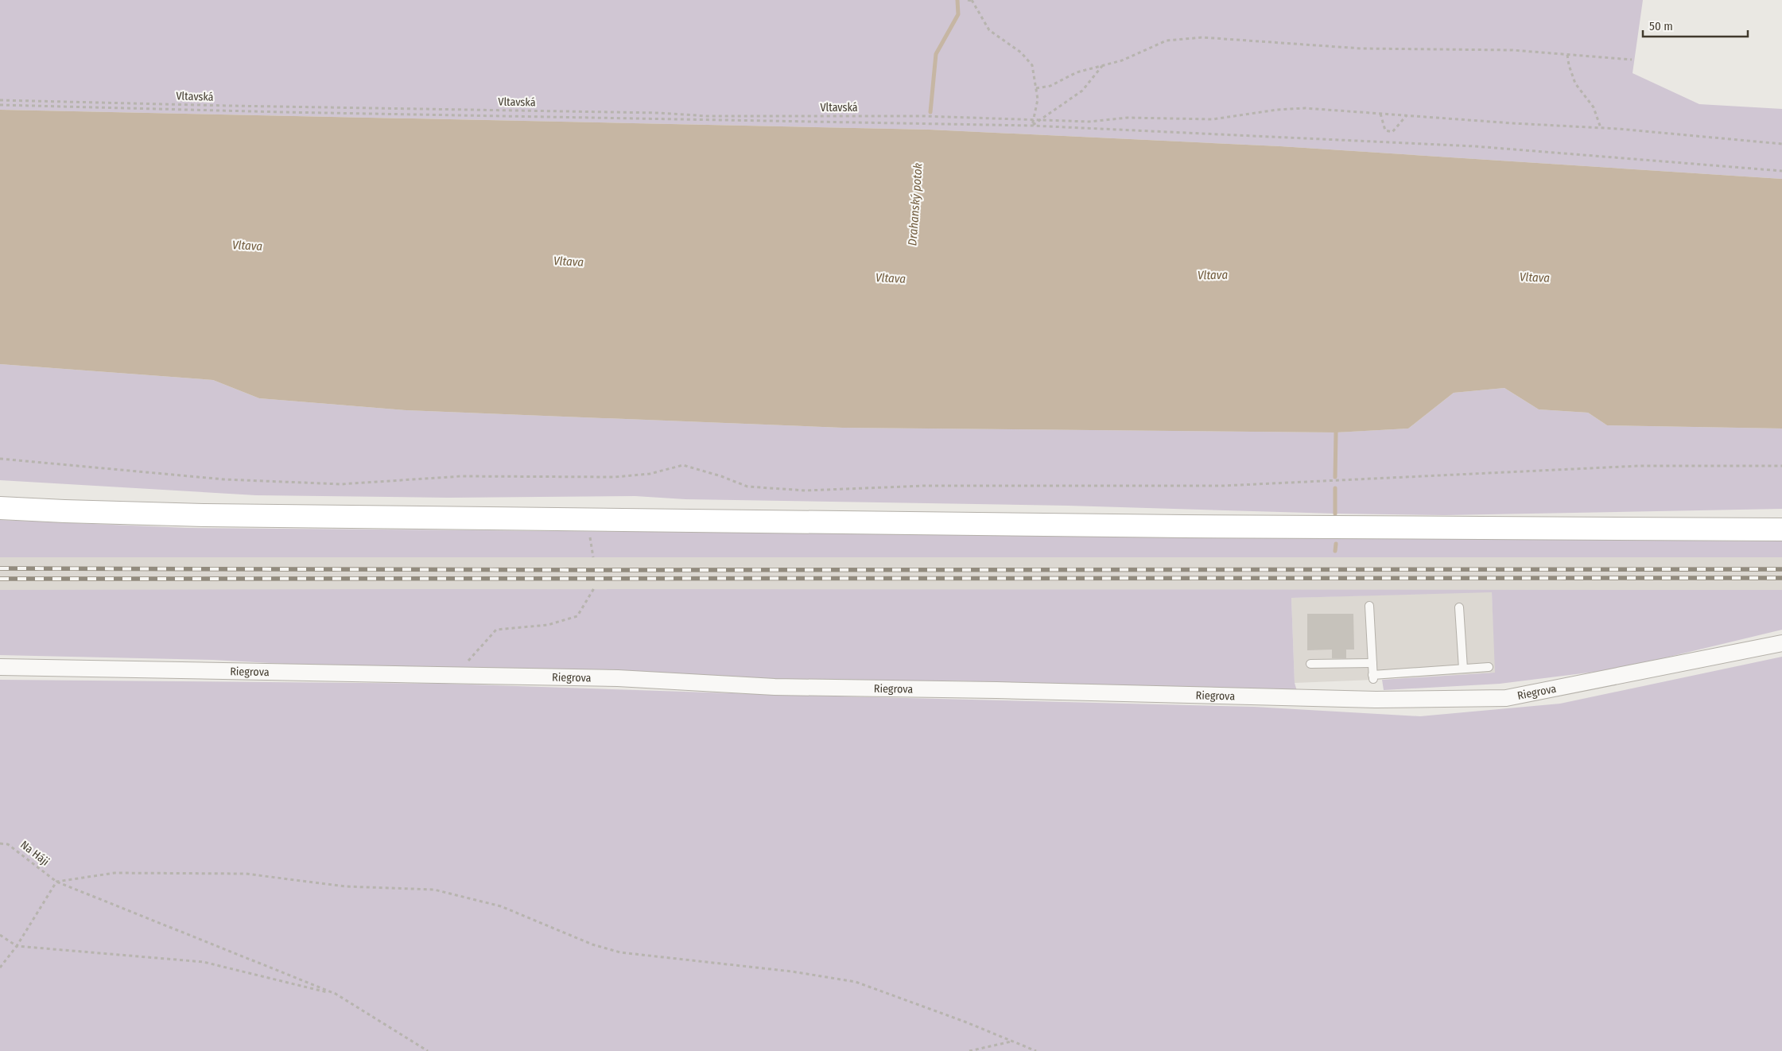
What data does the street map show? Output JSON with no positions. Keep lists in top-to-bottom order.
{
  "streets": {
    "street": ["Riegrova"],
    "path": ["Vltavská", "Na Háji"]
  },
  "water": ["Drahanský potok", "Vltava"],
  "scale_bar": "50 m"
}
